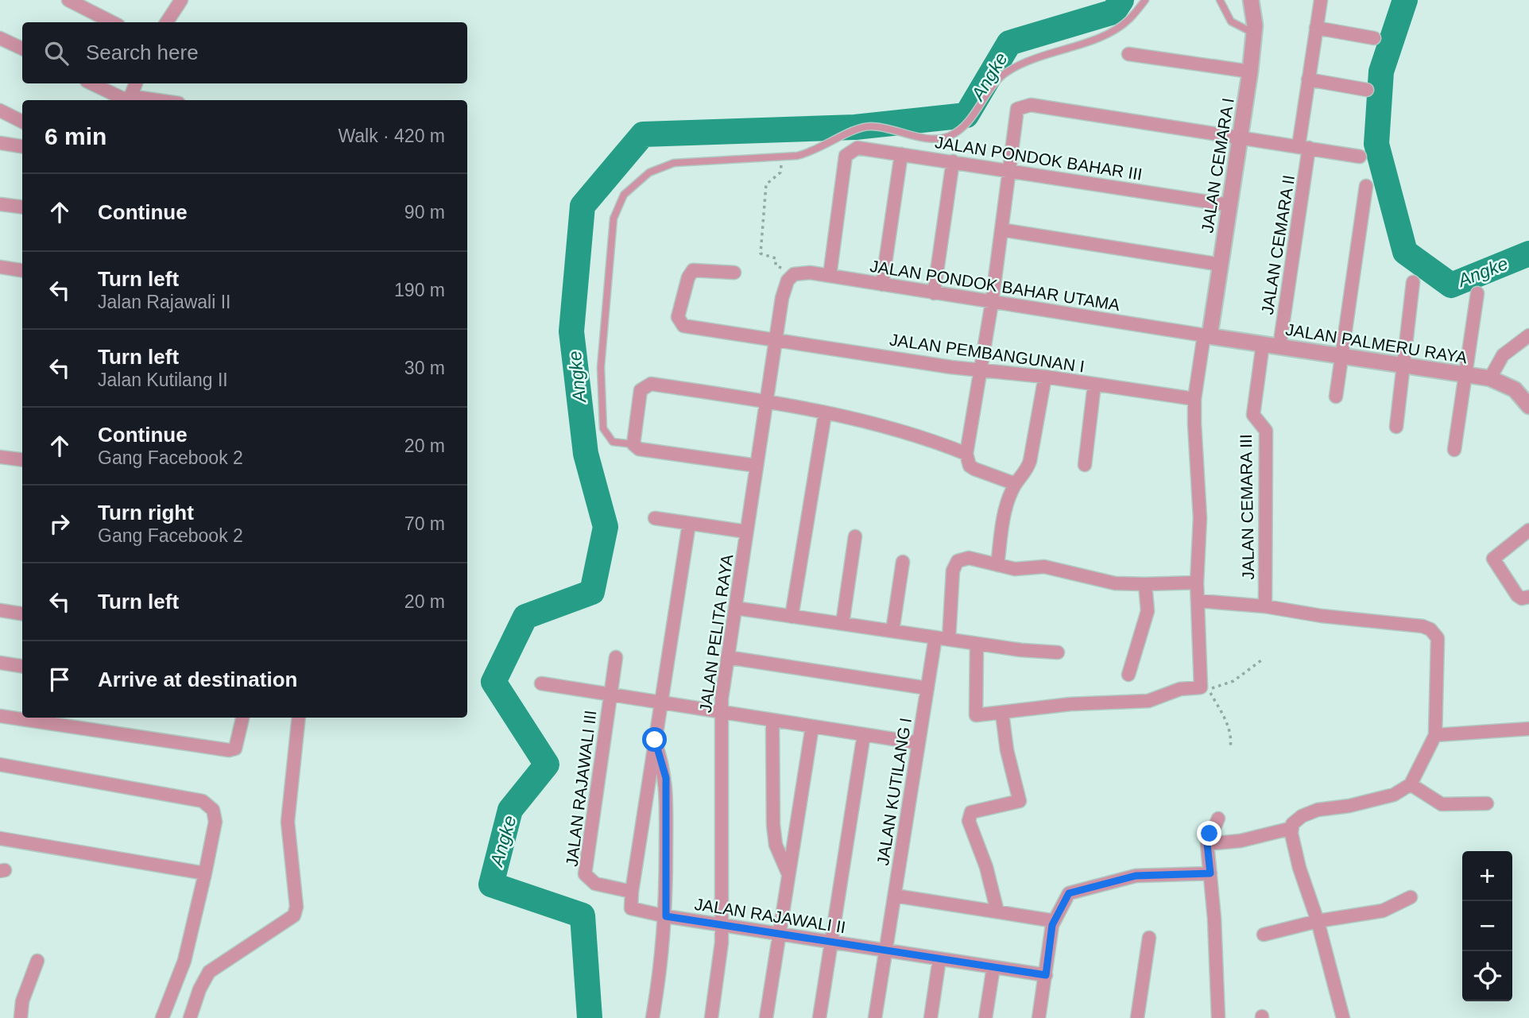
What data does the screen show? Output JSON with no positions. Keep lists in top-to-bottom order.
{
  "streets": {
    "street": [
      "JALAN PONDOK BAHAR III",
      "JALAN CEMARA I",
      "JALAN CEMARA II",
      "JALAN PONDOK BAHAR UTAMA",
      "JALAN PALMERU RAYA",
      "JALAN PEMBANGUNAN I",
      "JALAN CEMARA III",
      "JALAN PELITA RAYA",
      "JALAN RAJAWALI III",
      "JALAN KUTILANG I",
      "JALAN RAJAWALI II"
    ]
  },
  "crossings": [
    ["JALAN PONDOK BAHAR III", "JALAN CEMARA I"],
    ["JALAN PONDOK BAHAR III", "JALAN PONDOK BAHAR UTAMA"],
    ["JALAN CEMARA I", "JALAN PONDOK BAHAR UTAMA"],
    ["JALAN CEMARA I", "JALAN PALMERU RAYA"],
    ["JALAN CEMARA I", "JALAN PEMBANGUNAN I"],
    ["JALAN CEMARA II", "JALAN PALMERU RAYA"],
    ["JALAN PONDOK BAHAR UTAMA", "JALAN PALMERU RAYA"],
    ["JALAN PONDOK BAHAR UTAMA", "JALAN PELITA RAYA"],
    ["JALAN PALMERU RAYA", "JALAN CEMARA III"],
    ["JALAN PEMBANGUNAN I", "JALAN PELITA RAYA"],
    ["JALAN PELITA RAYA", "JALAN RAJAWALI II"],
    ["JALAN RAJAWALI III", "JALAN RAJAWALI II"],
    ["JALAN KUTILANG I", "JALAN RAJAWALI II"]
  ],
  "water": ["Angke"],
  "page": {
    "search": "Search here",
    "heading": ["6 min", "Walk · 420 m"],
    "list": [
      ["Continue", "90 m"],
      ["Turn left", "Jalan Rajawali II", "190 m"],
      ["Turn left", "Jalan Kutilang II", "30 m"],
      ["Continue", "Gang Facebook 2", "20 m"],
      ["Turn right", "Gang Facebook 2", "70 m"],
      ["Turn left", "20 m"],
      "Arrive at destination"
    ],
    "map_buttons": ["+", "−"]
  }
}
